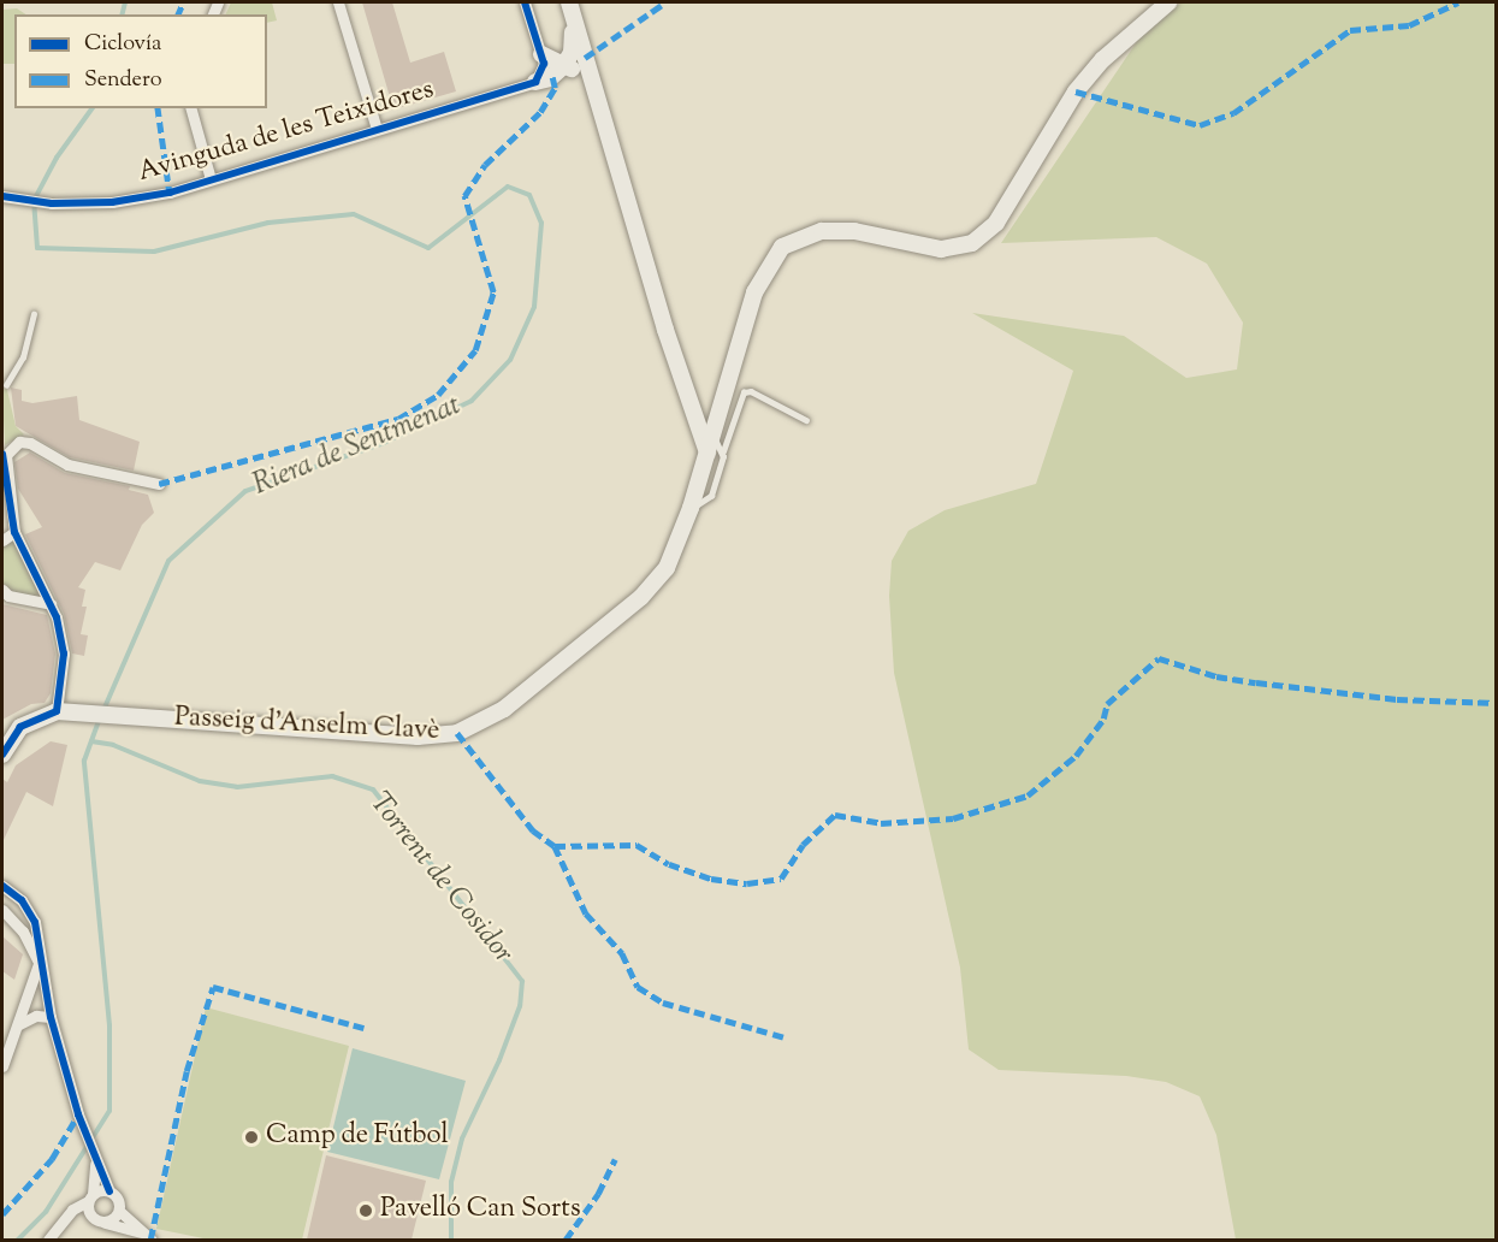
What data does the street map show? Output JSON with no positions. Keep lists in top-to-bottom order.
{
  "streets": {
    "main road": ["Passeig d'Anselm Clavè"],
    "street": ["Avinguda de les Teixidores"]
  },
  "water": ["Riera de Sentmenat", "Torrent de Cosidor"],
  "places": ["Camp de Fútbol", "Pavelló Can Sorts"],
  "legend": ["Ciclovía", "Sendero"]
}
